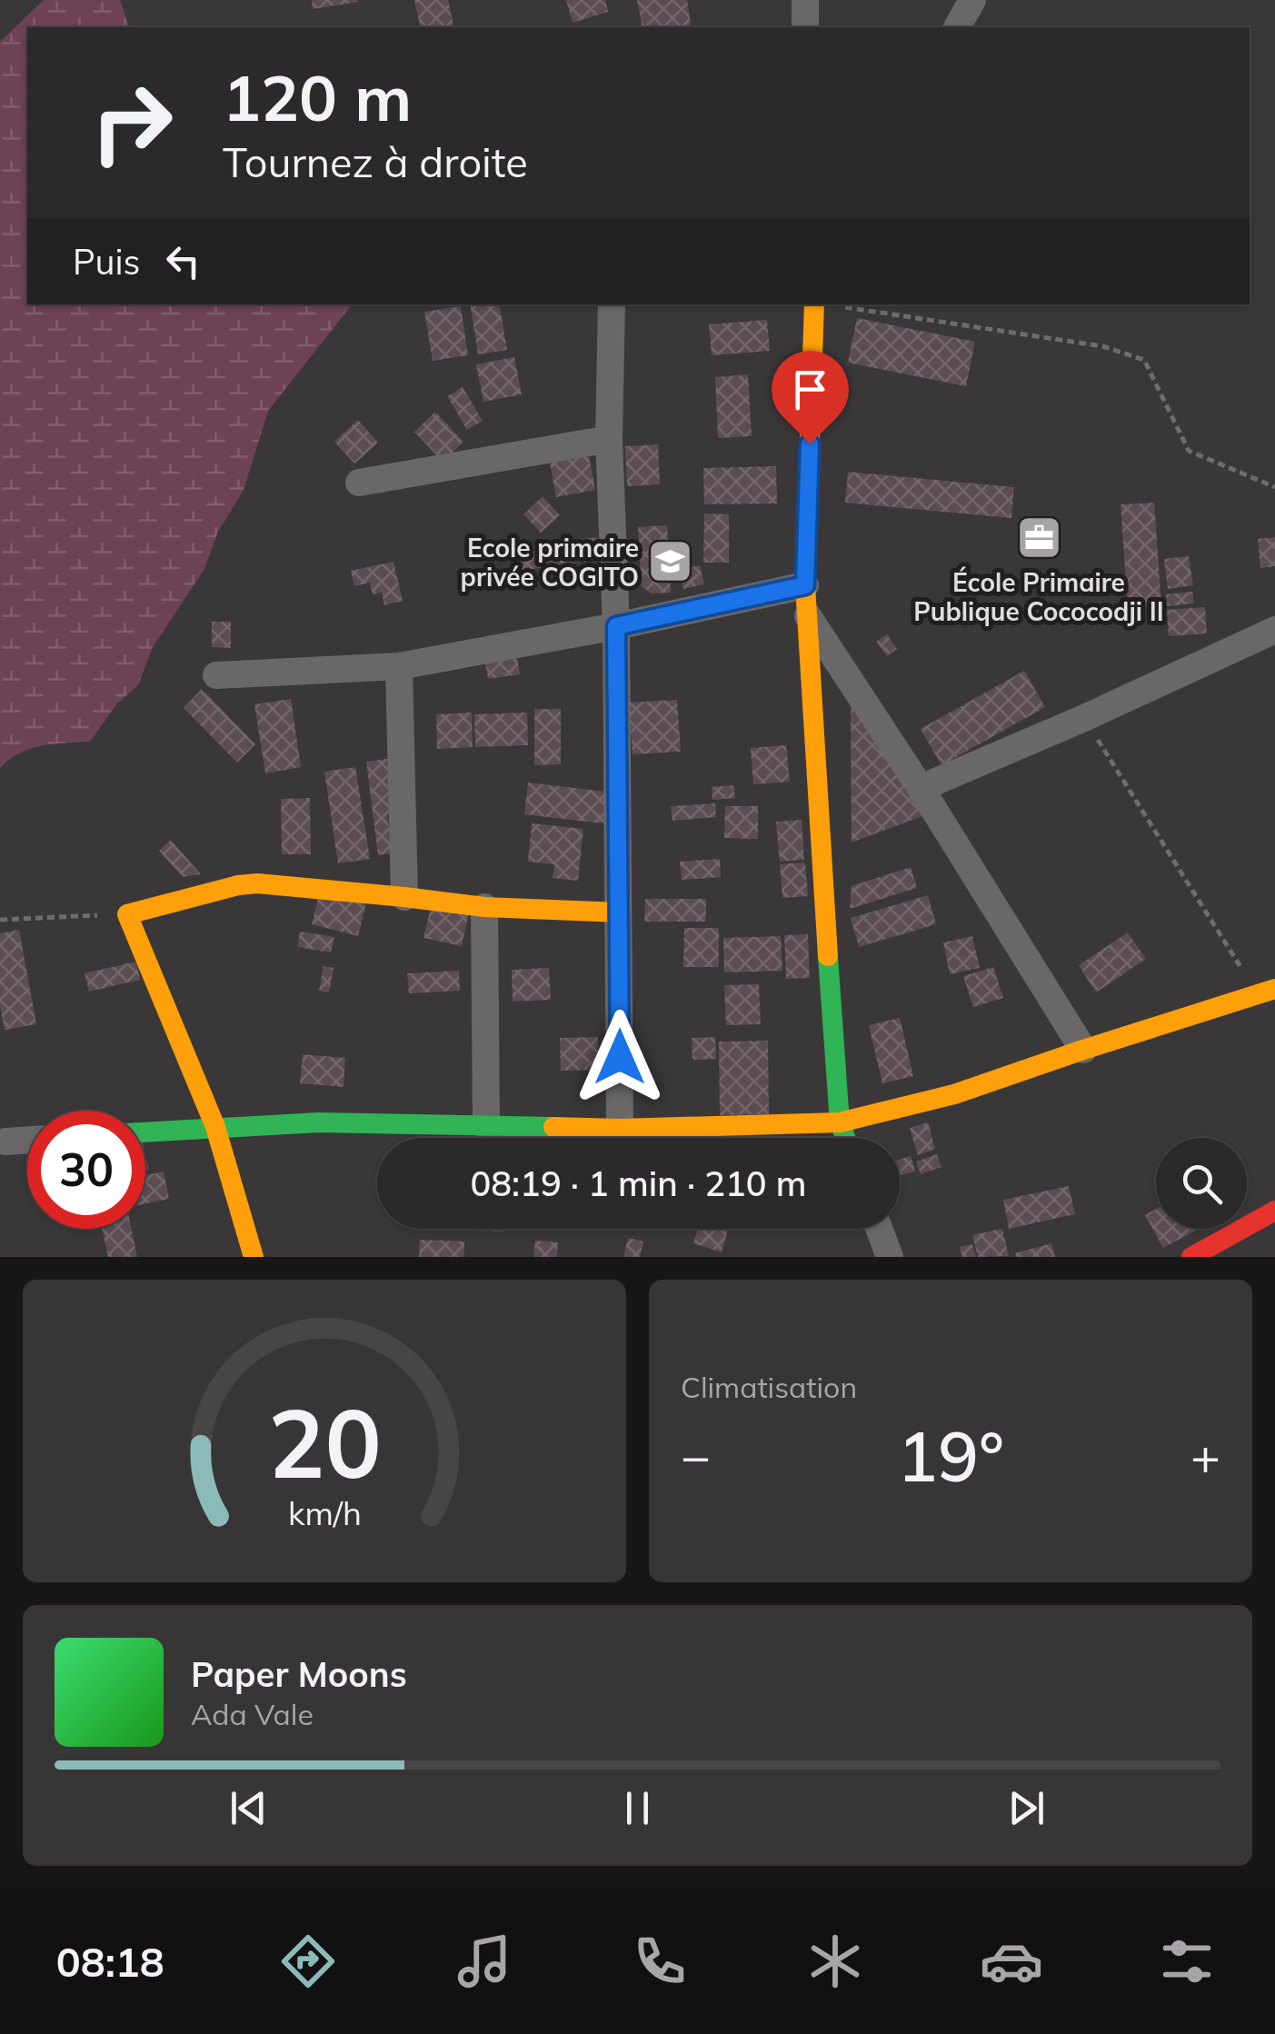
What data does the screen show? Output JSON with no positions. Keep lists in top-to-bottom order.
{
  "places": {
    "office": ["École Primaire Publique Cococodji II"],
    "school or university": ["Ecole primaire privée COGITO"]
  },
  "page": {
    "turn": ["120 m", "Tournez à droite"],
    "then": "Puis",
    "limit": "30",
    "trip": "08:19 · 1 min · 210 m",
    "tile": "Climatisation",
    "heat": ["−", "19°", "+"],
    "song": ["Paper Moons", "Ada Vale"],
    "tabs": "08:18",
    "gauge": ["20", "km/h"]
  }
}
